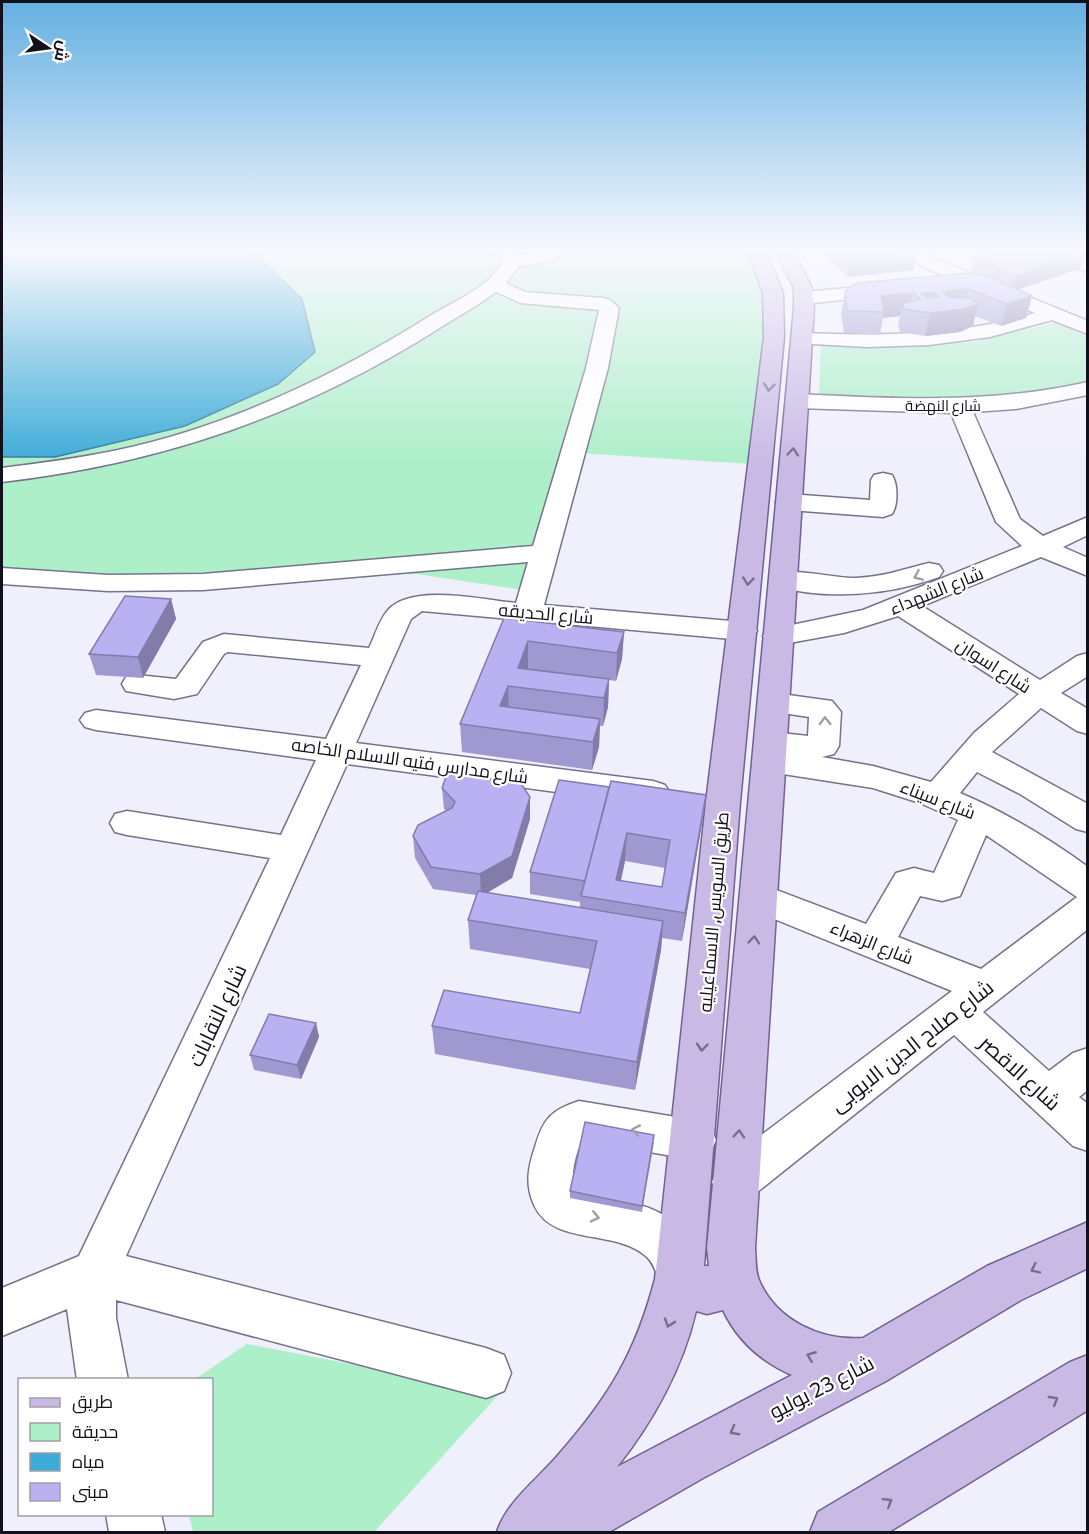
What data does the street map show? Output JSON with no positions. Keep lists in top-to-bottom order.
{
  "streets": {
    "main road": ["طريق السويس, الاسماعيليه", "شارع 23 يوليو"],
    "street": [
      "شارع النهضة",
      "شارع الشهداء",
      "شارع الحديقه",
      "شارع اسوان",
      "شارع مدارس فتيه الاسلام الخاصه",
      "شارع سيناء",
      "شارع الزهراء",
      "شارع النقابات",
      "شارع صلاح الدين الايوبى",
      "شارع الاقصر"
    ]
  },
  "crossings": [
    ["شارع النهضة", "طريق السويس, الاسماعيليه"],
    ["شارع الشهداء", "شارع اسوان"],
    ["شارع الشهداء", "طريق السويس, الاسماعيليه"],
    ["شارع الحديقه", "طريق السويس, الاسماعيليه"],
    ["شارع الحديقه", "شارع النقابات"],
    ["شارع مدارس فتيه الاسلام الخاصه", "طريق السويس, الاسماعيليه"],
    ["شارع مدارس فتيه الاسلام الخاصه", "شارع النقابات"],
    ["شارع سيناء", "طريق السويس, الاسماعيليه"],
    ["طريق السويس, الاسماعيليه", "شارع الزهراء"],
    ["طريق السويس, الاسماعيليه", "شارع صلاح الدين الايوبى"],
    ["طريق السويس, الاسماعيليه", "شارع 23 يوليو"],
    ["شارع الزهراء", "شارع صلاح الدين الايوبى"],
    ["شارع الزهراء", "شارع الاقصر"],
    ["شارع صلاح الدين الايوبى", "شارع الاقصر"]
  ],
  "legend": [
    "طريق",
    "حديقة",
    "مياه",
    "مبنى"
  ],
  "north": "right"
}
